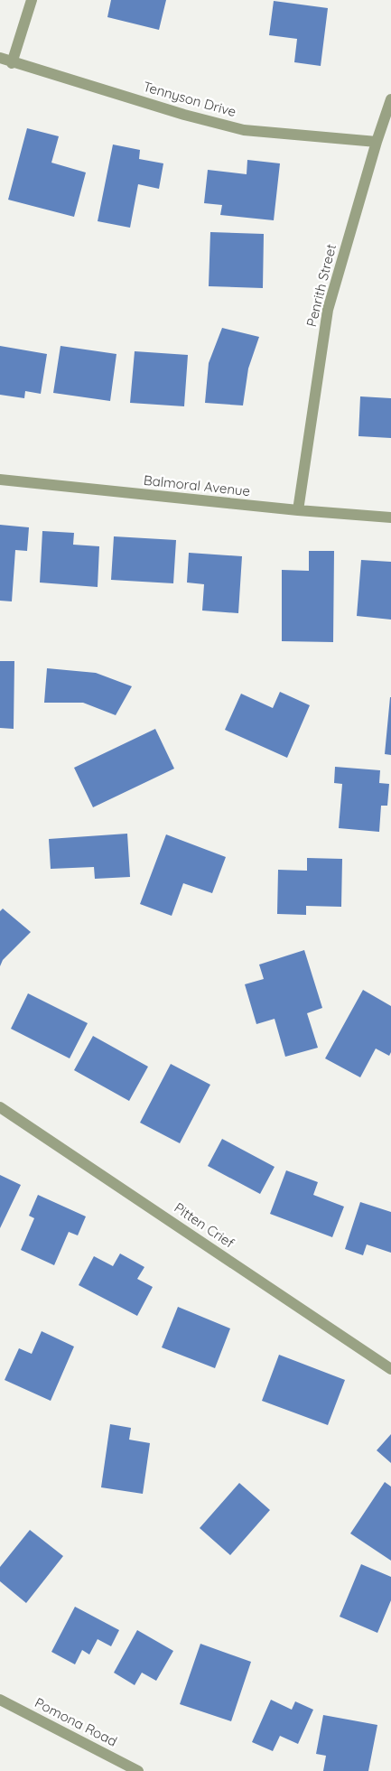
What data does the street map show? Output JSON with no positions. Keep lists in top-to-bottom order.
{
  "streets": {
    "street": [
      "Tennyson Drive",
      "Penrith Street",
      "Balmoral Avenue",
      "Pitten Crief",
      "Pomona Road"
    ]
  },
  "crossings": [
    ["Tennyson Drive", "Penrith Street"],
    ["Penrith Street", "Balmoral Avenue"]
  ]
}
